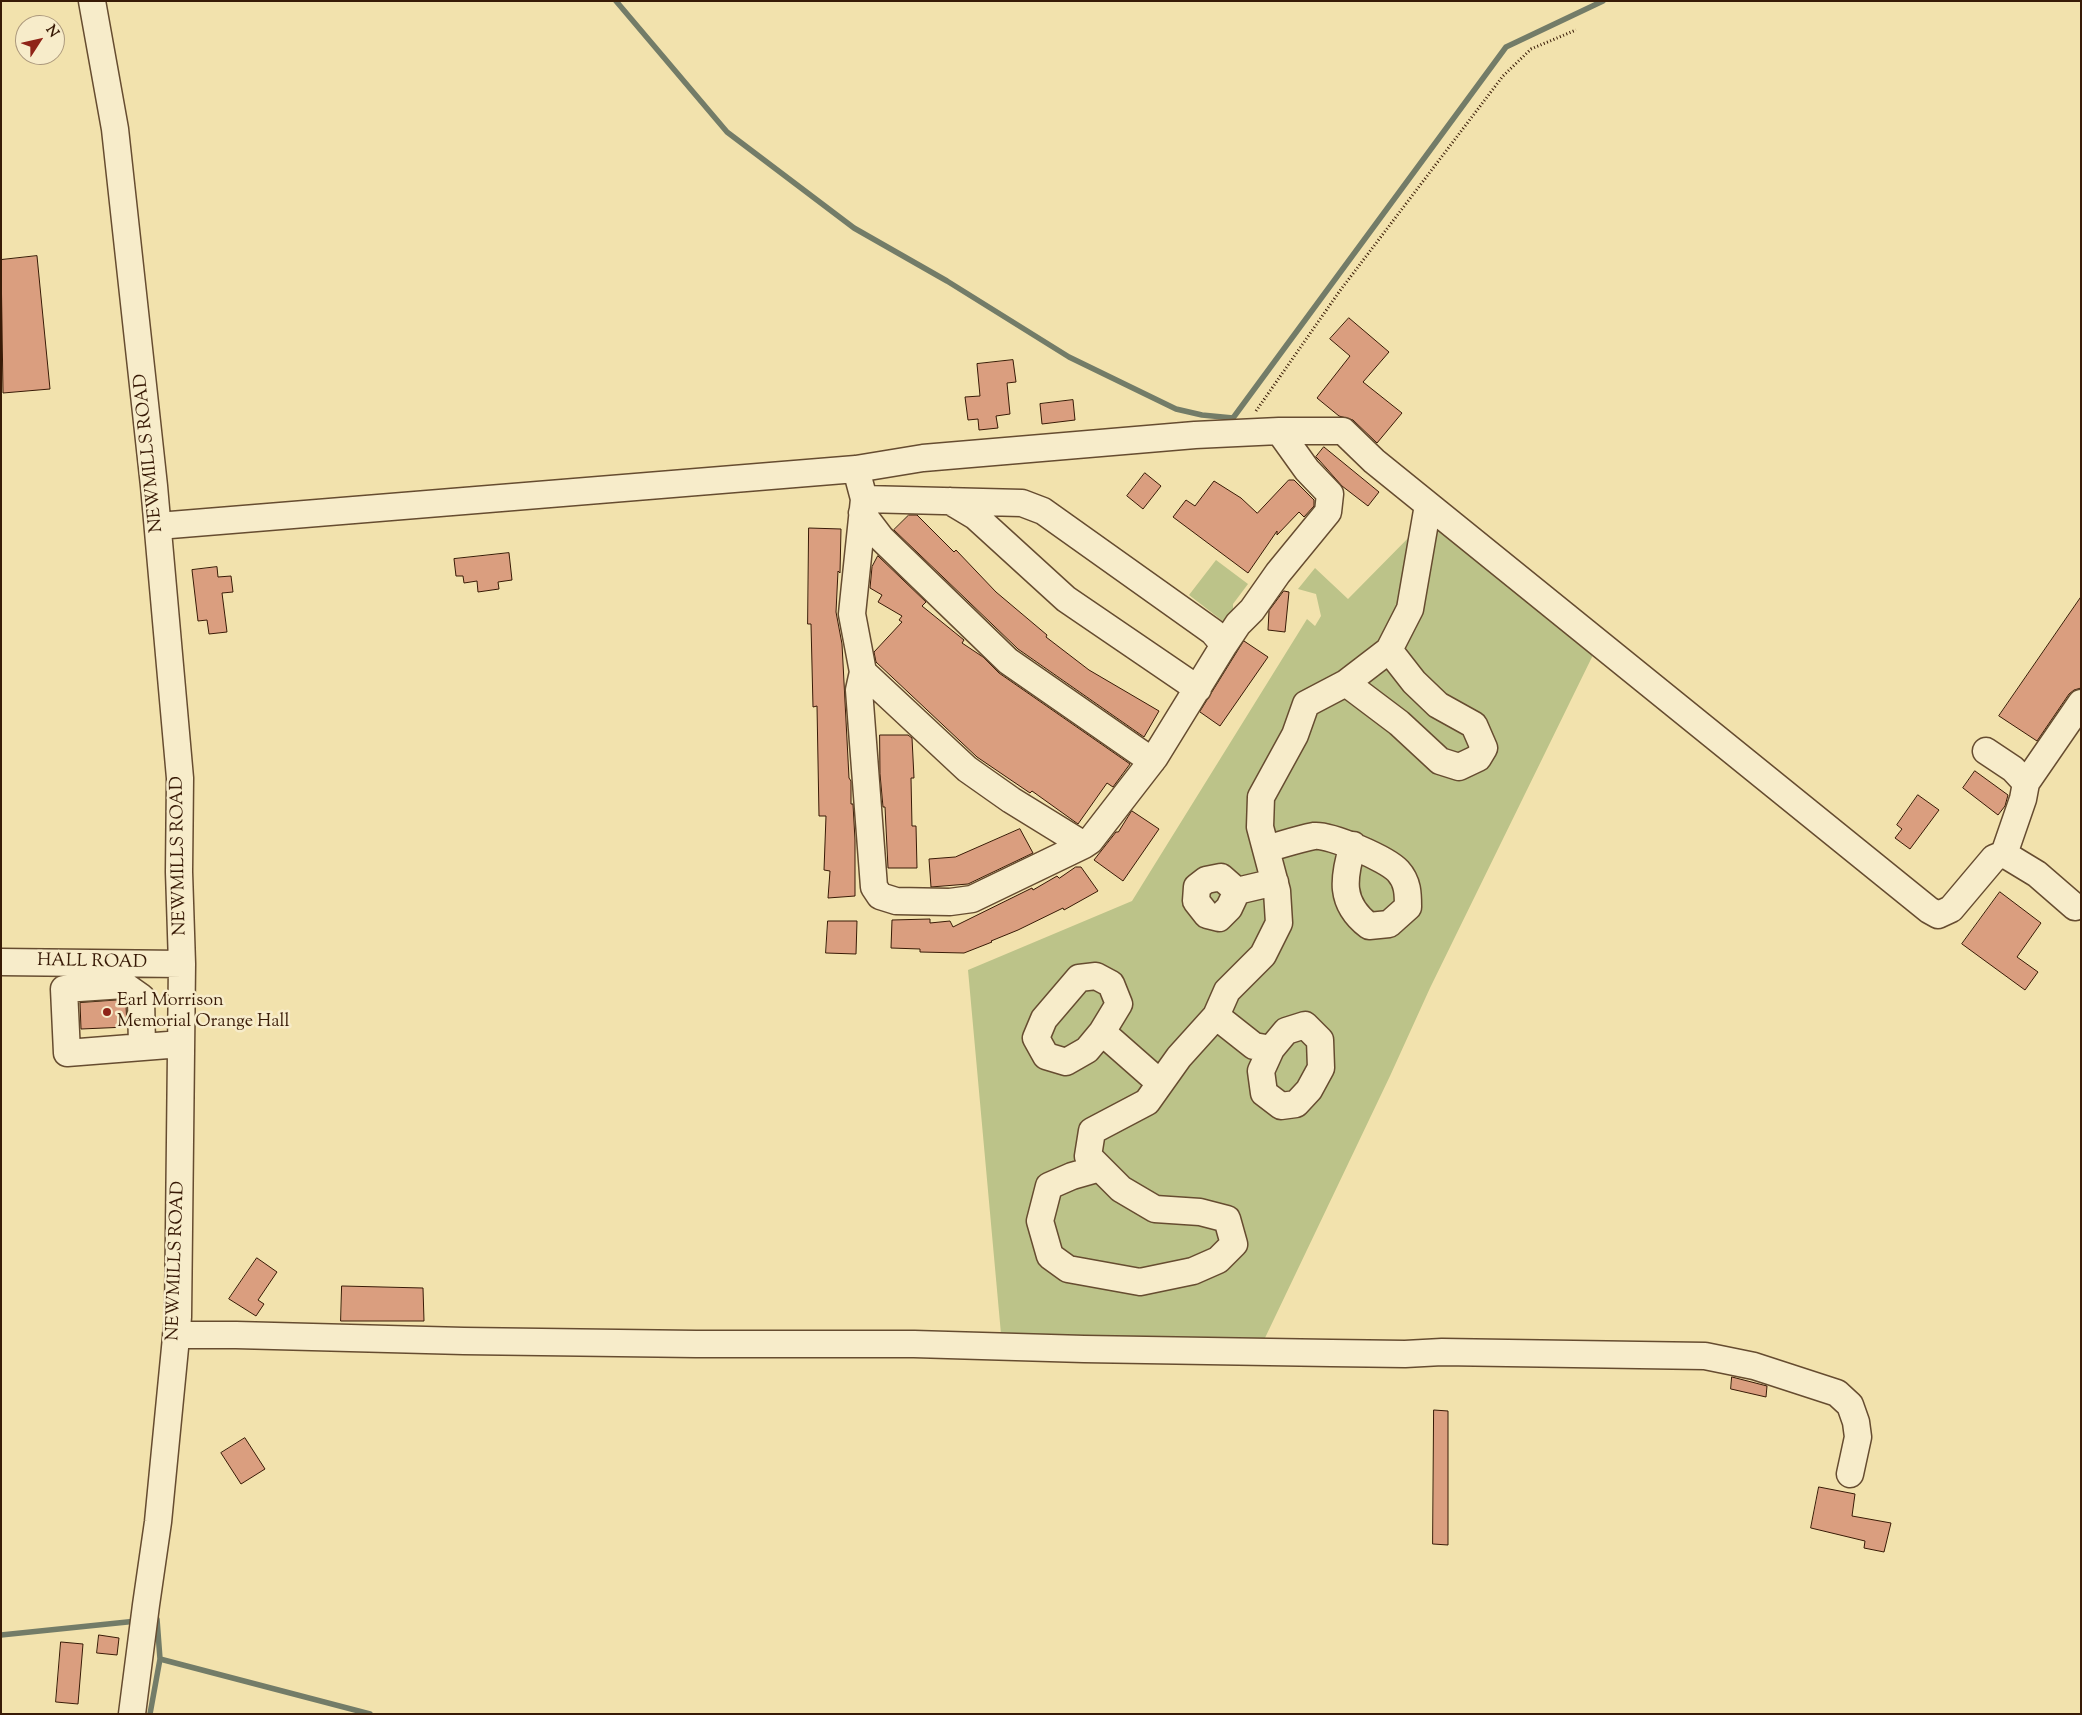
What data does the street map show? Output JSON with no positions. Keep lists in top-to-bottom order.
{
  "streets": {
    "street": ["NEWMILLS ROAD", "HALL ROAD"]
  },
  "crossings": [
    ["NEWMILLS ROAD", "HALL ROAD"]
  ],
  "places": ["Earl Morrison Memorial Orange Hall"],
  "north": "top right"
}
